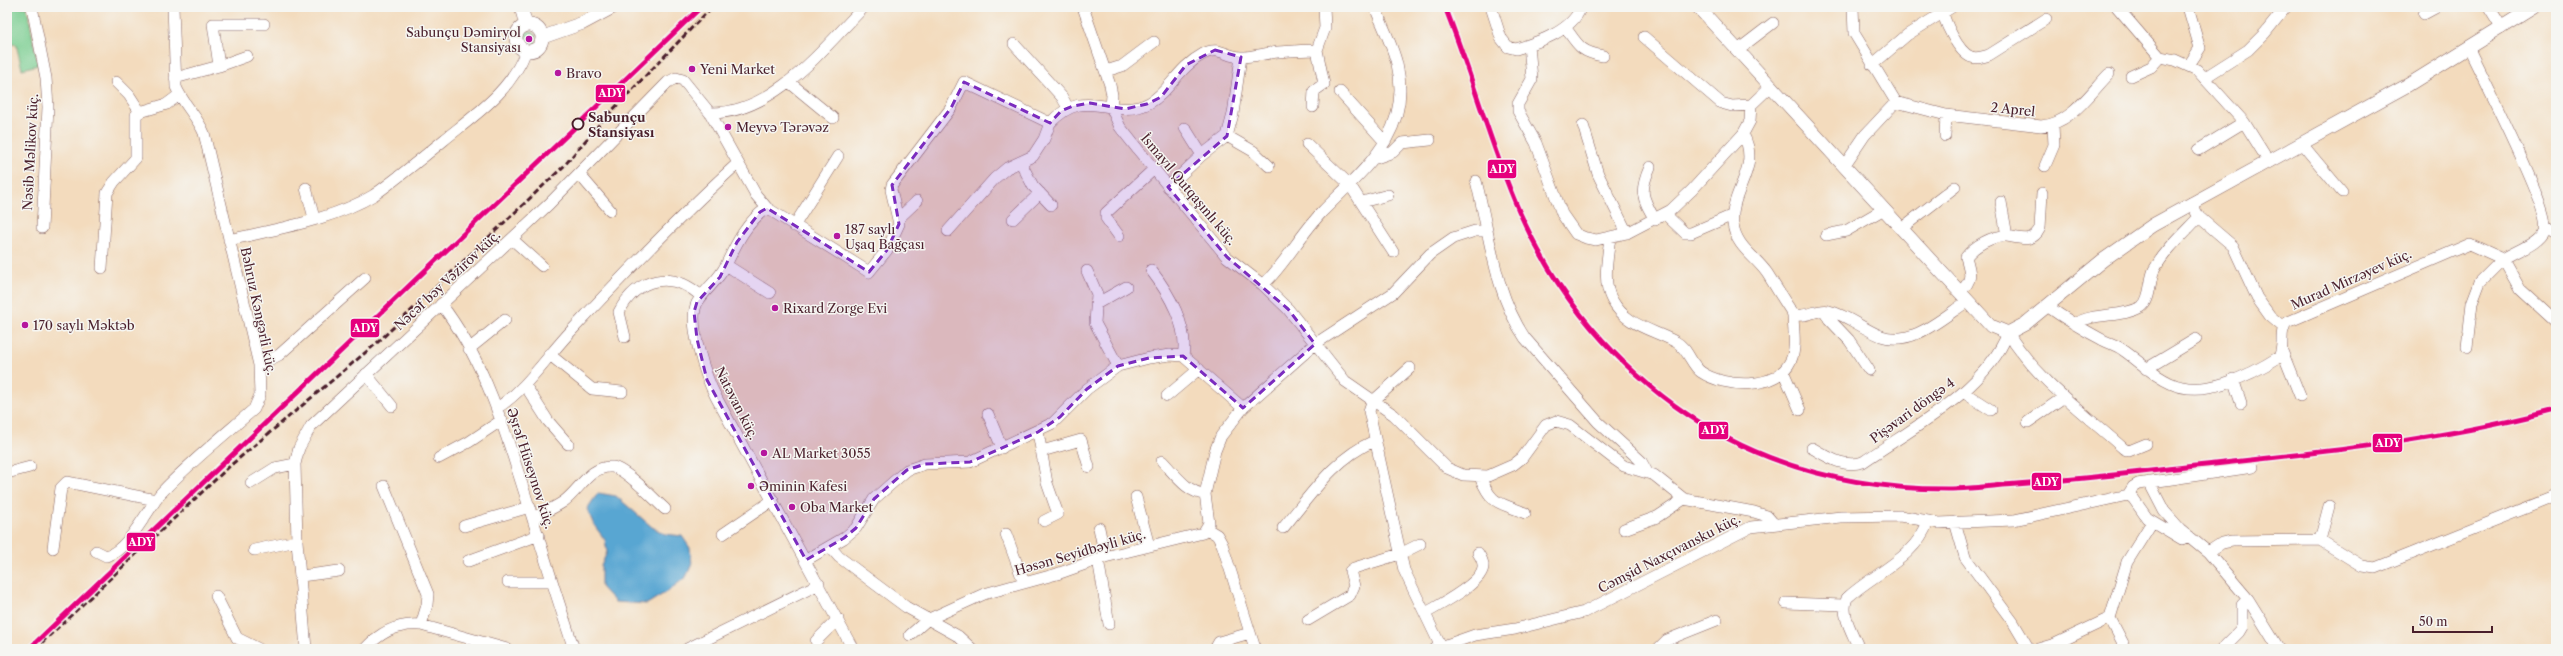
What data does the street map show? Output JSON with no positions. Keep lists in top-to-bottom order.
{
  "streets": {
    "street": [
      "2 Aprel",
      "Nəsib Məlikov küç.",
      "İsmayıl Qutqaşınlı küç.",
      "Murad Mirzəyev küç.",
      "Nəcəf bəy Vəzirov küç.",
      "Bəhruz Kəngərli küç.",
      "Natəvan küç.",
      "Pişəvari döngə 4",
      "Əşrəf Hüseynov küç.",
      "Həsən Seyidbəyli küç.",
      "Cəmşid Naxçıvansku küç."
    ]
  },
  "crossings": [
    ["Nəcəf bəy Vəzirov küç.", "Əşrəf Hüseynov küç."]
  ],
  "places": [
    "Sabunçu Dəmiryol Stansiyası",
    "Yeni Market",
    "Bravo",
    "Sabunçu Stansiyası",
    "Meyvə Tərəvəz",
    "187 saylı Uşaq Bağçası",
    "Rixard Zorge Evi",
    "170 saylı Məktəb",
    "AL Market 3055",
    "Əminin Kafesi",
    "Oba Market"
  ],
  "lines": ["transit line ADY"],
  "scale_bar": "50 m"
}
